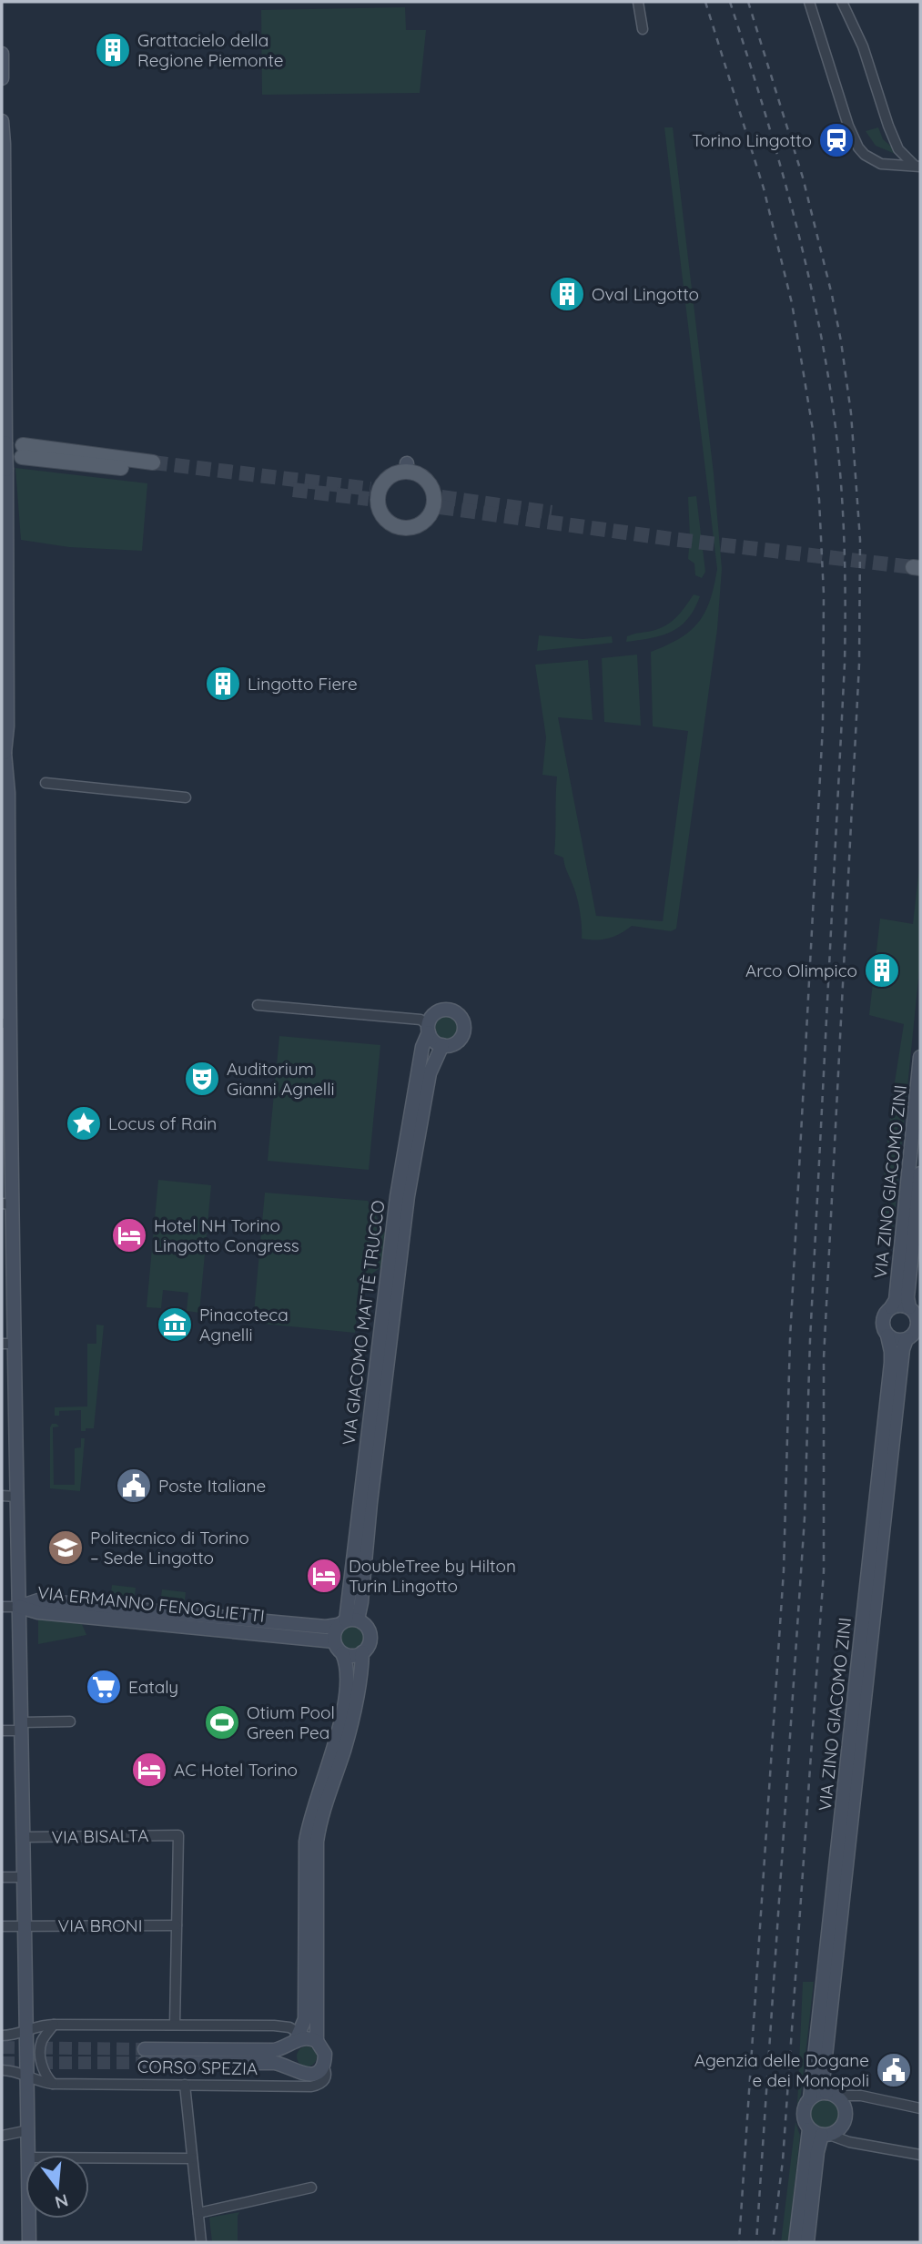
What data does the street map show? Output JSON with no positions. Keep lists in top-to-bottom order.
{
  "streets": {
    "street": [
      "VIA ZINO GIACOMO ZINI",
      "VIA GIACOMO MATTÈ TRUCCO",
      "VIA ERMANNO FENOGLIETTI",
      "VIA BISALTA",
      "VIA BRONI",
      "CORSO SPEZIA"
    ]
  },
  "crossings": [
    ["VIA GIACOMO MATTÈ TRUCCO", "VIA ERMANNO FENOGLIETTI"],
    ["VIA BISALTA", "VIA BRONI"]
  ],
  "places": {
    "building": [
      "Grattacielo della Regione Piemonte",
      "Oval Lingotto",
      "Lingotto Fiere",
      "Arco Olimpico"
    ],
    "station": ["Torino Lingotto"],
    "theatre": ["Auditorium Gianni Agnelli"],
    "place": ["Locus of Rain"],
    "hotel": ["Hotel NH Torino Lingotto Congress", "DoubleTree by Hilton Turin Lingotto", "AC Hotel Torino"],
    "museum": ["Pinacoteca Agnelli"],
    "public building": ["Poste Italiane", "Agenzia delle Dogane e dei Monopoli"],
    "school or university": ["Politecnico di Torino – Sede Lingotto"],
    "supermarket": ["Eataly"],
    "sports": ["Otium Pool Green Pea"]
  },
  "north": "bottom"
}
